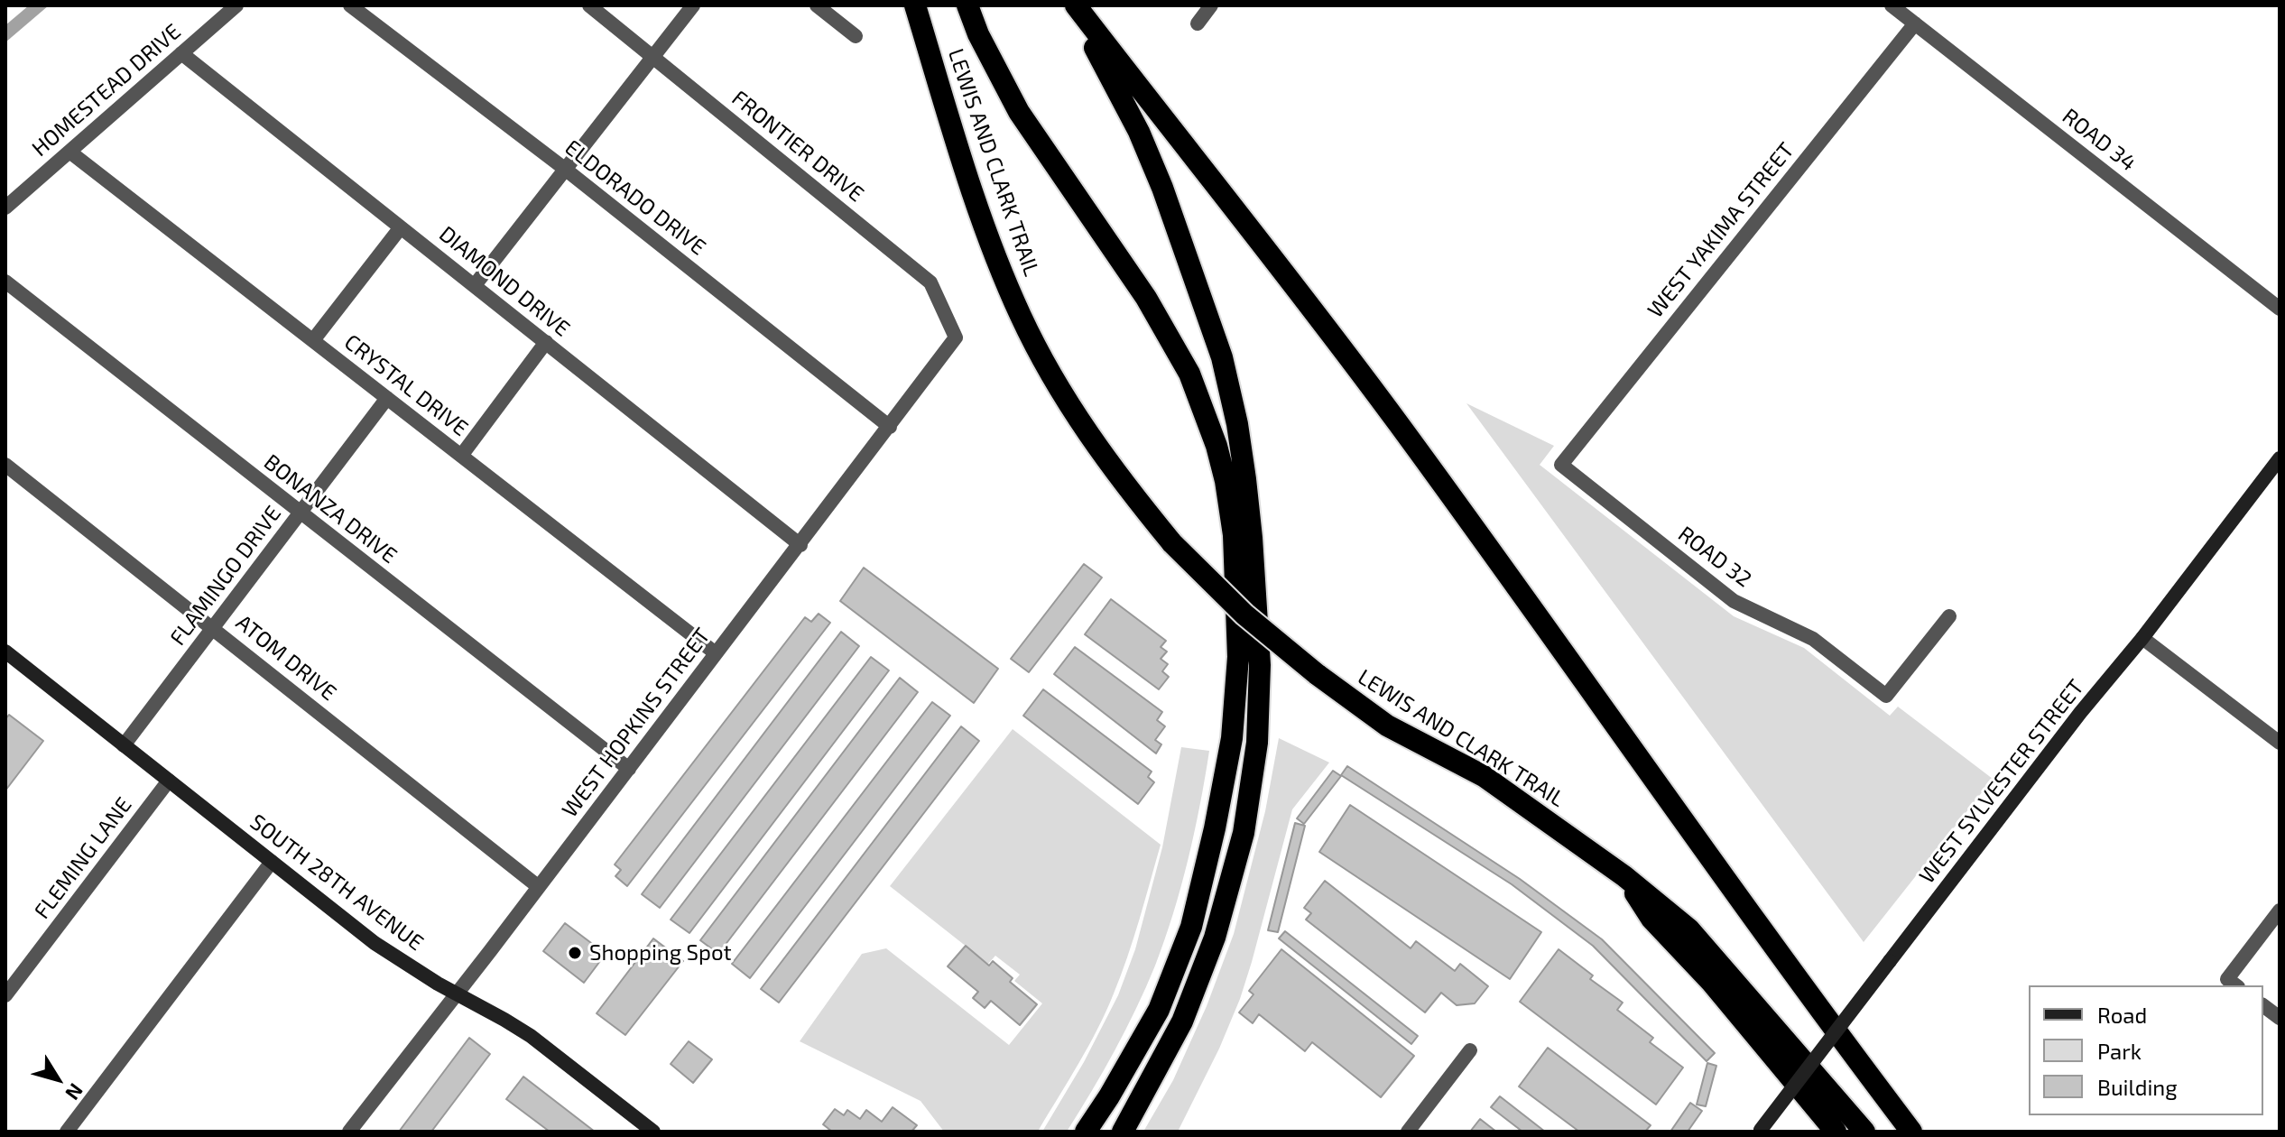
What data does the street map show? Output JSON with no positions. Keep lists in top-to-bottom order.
{
  "streets": {
    "highway": ["LEWIS AND CLARK TRAIL"],
    "street": [
      "HOMESTEAD DRIVE",
      "ROAD 34",
      "FRONTIER DRIVE",
      "ELDORADO DRIVE",
      "WEST YAKIMA STREET",
      "DIAMOND DRIVE",
      "CRYSTAL DRIVE",
      "BONANZA DRIVE",
      "ROAD 32",
      "FLAMINGO DRIVE",
      "ATOM DRIVE",
      "WEST HOPKINS STREET",
      "WEST SYLVESTER STREET",
      "FLEMING LANE",
      "SOUTH 28TH AVENUE"
    ]
  },
  "crossings": [
    ["HOMESTEAD DRIVE", "DIAMOND DRIVE"],
    ["HOMESTEAD DRIVE", "CRYSTAL DRIVE"],
    ["ROAD 34", "WEST YAKIMA STREET"],
    ["FRONTIER DRIVE", "WEST HOPKINS STREET"],
    ["ELDORADO DRIVE", "WEST HOPKINS STREET"],
    ["WEST YAKIMA STREET", "ROAD 32"],
    ["DIAMOND DRIVE", "WEST HOPKINS STREET"],
    ["CRYSTAL DRIVE", "FLAMINGO DRIVE"],
    ["CRYSTAL DRIVE", "WEST HOPKINS STREET"],
    ["BONANZA DRIVE", "FLAMINGO DRIVE"],
    ["BONANZA DRIVE", "WEST HOPKINS STREET"],
    ["FLAMINGO DRIVE", "ATOM DRIVE"],
    ["FLAMINGO DRIVE", "SOUTH 28TH AVENUE"],
    ["ATOM DRIVE", "WEST HOPKINS STREET"],
    ["WEST HOPKINS STREET", "SOUTH 28TH AVENUE"],
    ["FLEMING LANE", "SOUTH 28TH AVENUE"]
  ],
  "places": ["Shopping Spot"],
  "legend": ["Road", "Park", "Building"],
  "north": "bottom right"
}
